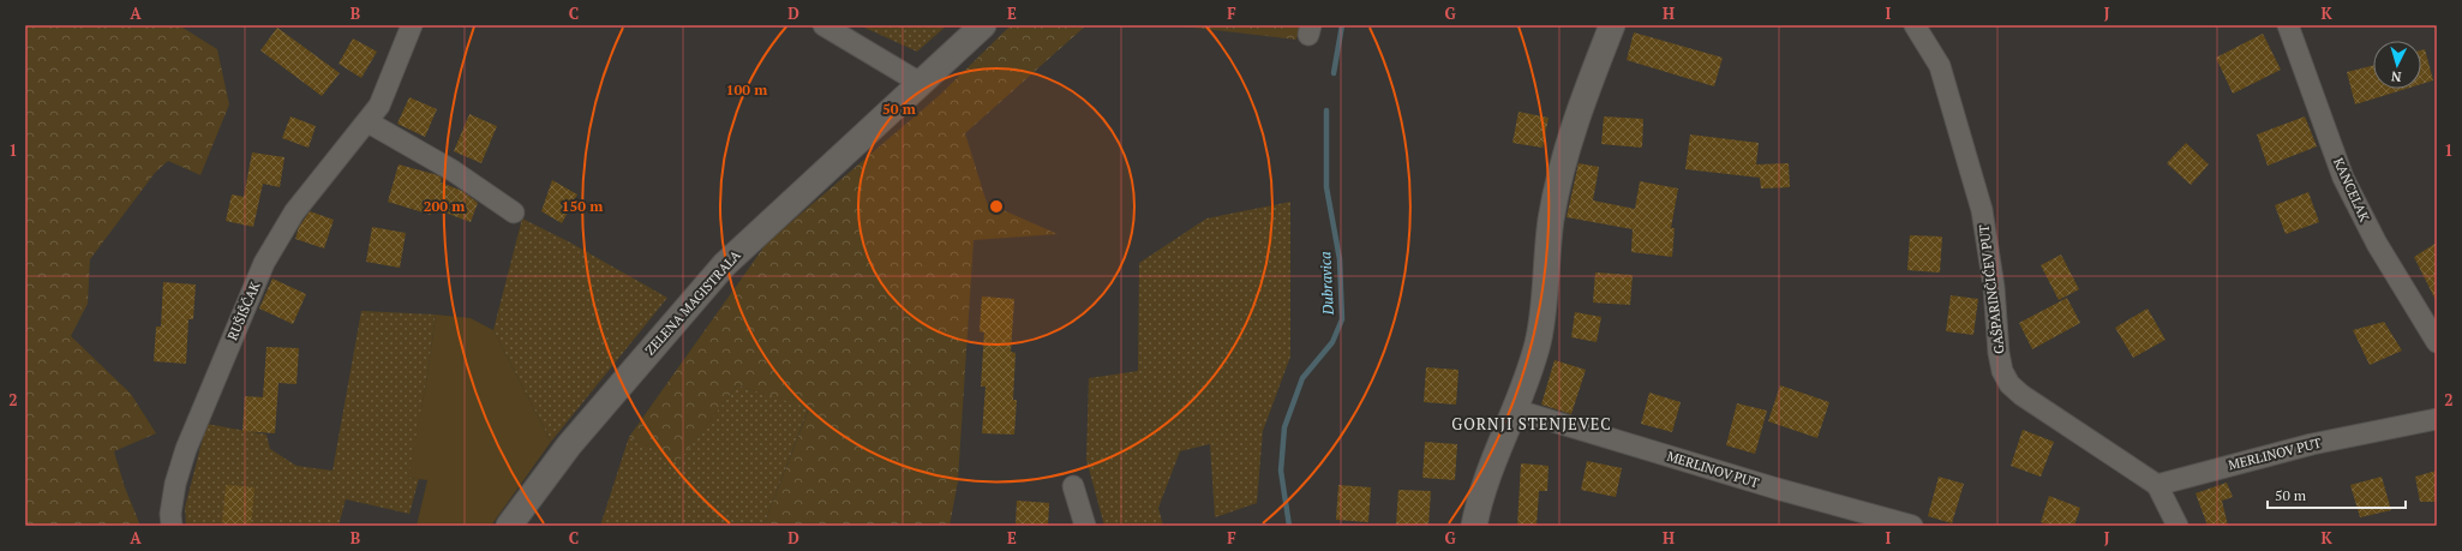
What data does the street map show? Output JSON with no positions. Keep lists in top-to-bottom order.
{
  "streets": {
    "street": [
      "KANCELAK",
      "GAŠPARINČIĆEV PUT",
      "ZELENA MAGISTRALA",
      "RUŠIŠČAK",
      "MERLINOV PUT"
    ]
  },
  "crossings": [
    ["GAŠPARINČIĆEV PUT", "MERLINOV PUT"]
  ],
  "districts": ["GORNJI STENJEVEC"],
  "water": ["Dubravica"],
  "scale_bar": "50 m",
  "north": "bottom",
  "grid": {
    "columns": [
      "A",
      "B",
      "C",
      "D",
      "E",
      "F",
      "G",
      "H",
      "I",
      "J",
      "K"
    ],
    "rows": ["1", "2"]
  },
  "rings": [
    "100 m",
    "50 m",
    "150 m",
    "200 m"
  ]
}
